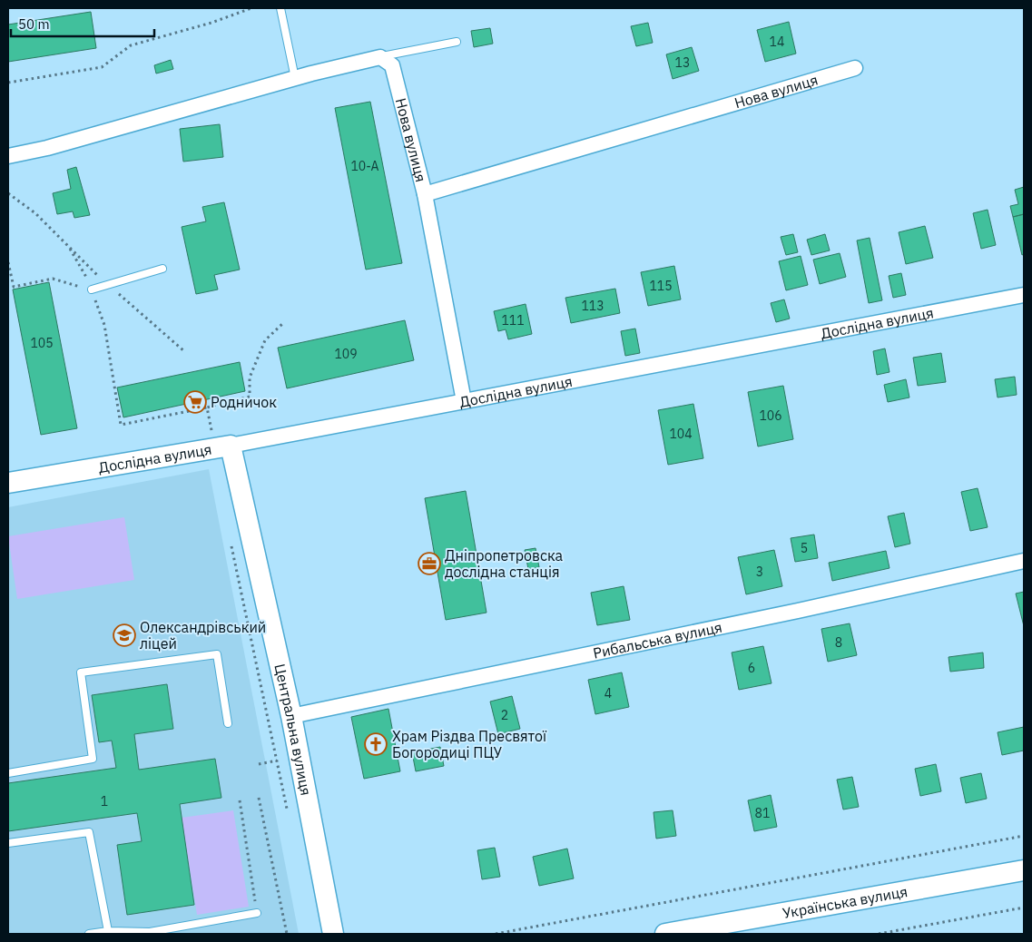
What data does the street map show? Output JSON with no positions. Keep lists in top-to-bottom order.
{
  "streets": {
    "street": [
      "Нова вулиця",
      "Дослідна вулиця",
      "Рибальська вулиця",
      "Центральна вулиця",
      "Українська вулиця"
    ]
  },
  "crossings": [
    ["Дослідна вулиця", "Центральна вулиця"],
    ["Рибальська вулиця", "Центральна вулиця"]
  ],
  "places": {
    "supermarket": ["Родничок"],
    "office": ["Дніпропетровска дослідна станція"],
    "school or university": ["Олександрівський ліцей"],
    "church": ["Храм Різдва Пресвятої Богородиці ПЦУ"]
  },
  "house_numbers": [
    "14",
    "13",
    "10-А",
    "115",
    "113",
    "111",
    "105",
    "109",
    "106",
    "104",
    "5",
    "3",
    "8",
    "6",
    "4",
    "2",
    "1",
    "81"
  ],
  "scale_bar": "50 m"
}
